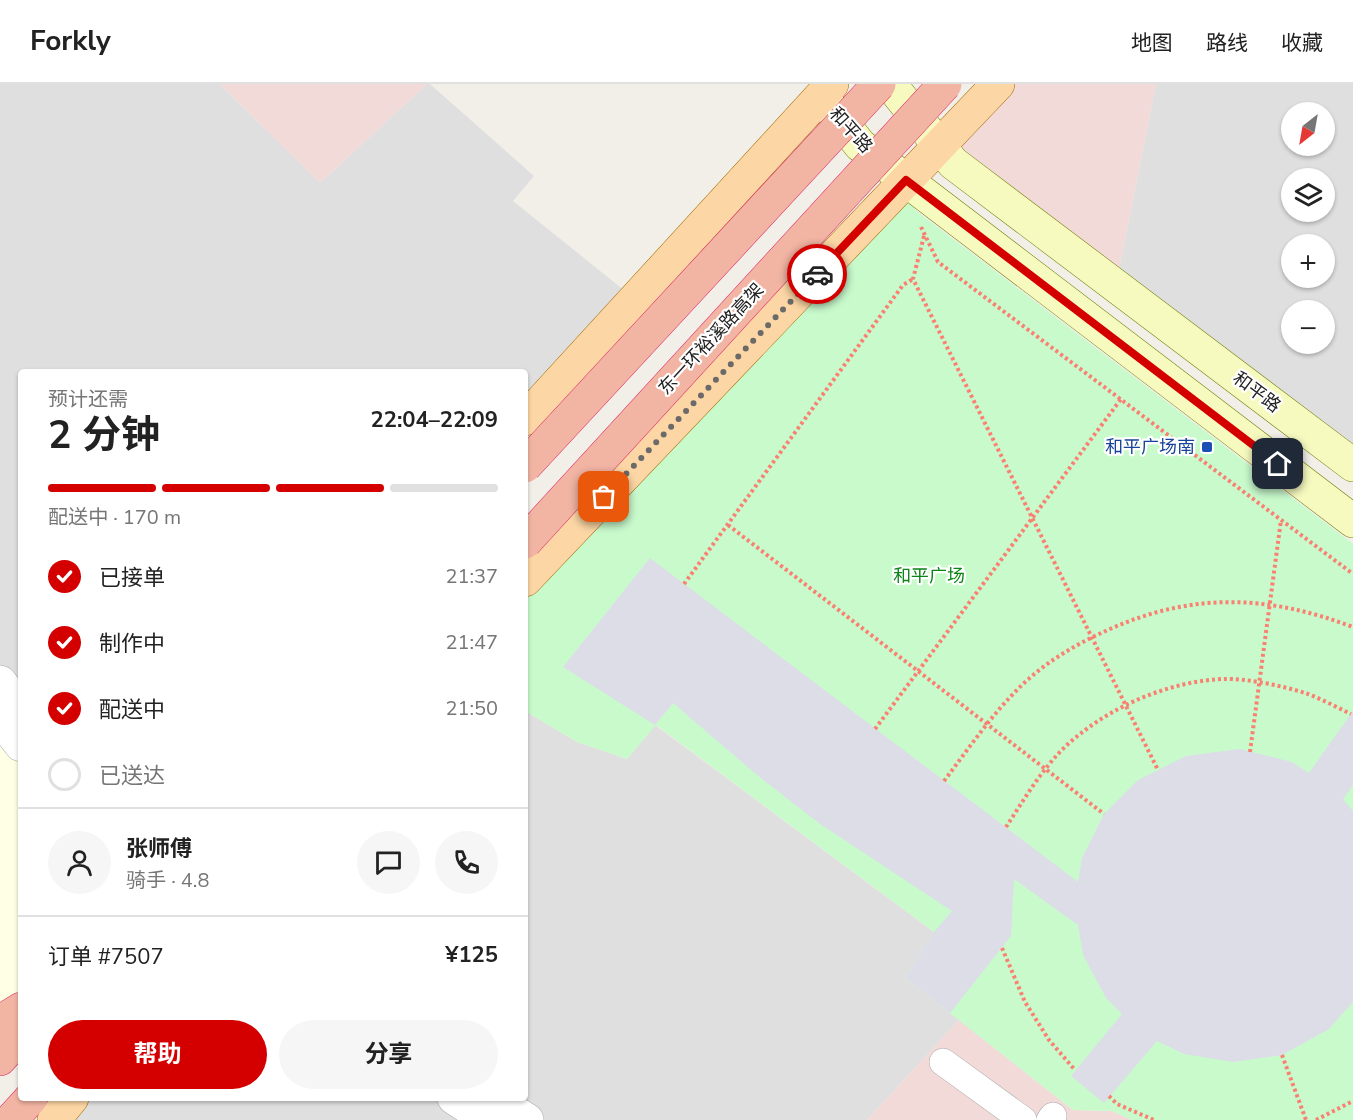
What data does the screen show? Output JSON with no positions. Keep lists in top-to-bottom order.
{
  "streets": {
    "highway": ["东一环裕溪路高架"],
    "main road": ["和平路"]
  },
  "parks": ["和平广场"],
  "places": {
    "transit": ["和平广场南"]
  },
  "north": "bottom left",
  "page": {
    "header": "Forkly",
    "nav": ["地图", "路线", "收藏"],
    "map_buttons": ["+", "−"],
    "heading": ["2 分钟", "预计还需", "22:04–22:09"],
    "panel": [
      "张师傅",
      "骑手 · 4.8",
      "订单 #7507",
      "¥125"
    ],
    "bar": "配送中 · 170 m",
    "list": [
      ["已接单", "21:37"],
      ["制作中", "21:47"],
      ["配送中", "21:50"],
      "已送达"
    ],
    "buttons": ["帮助", "分享"]
  }
}
